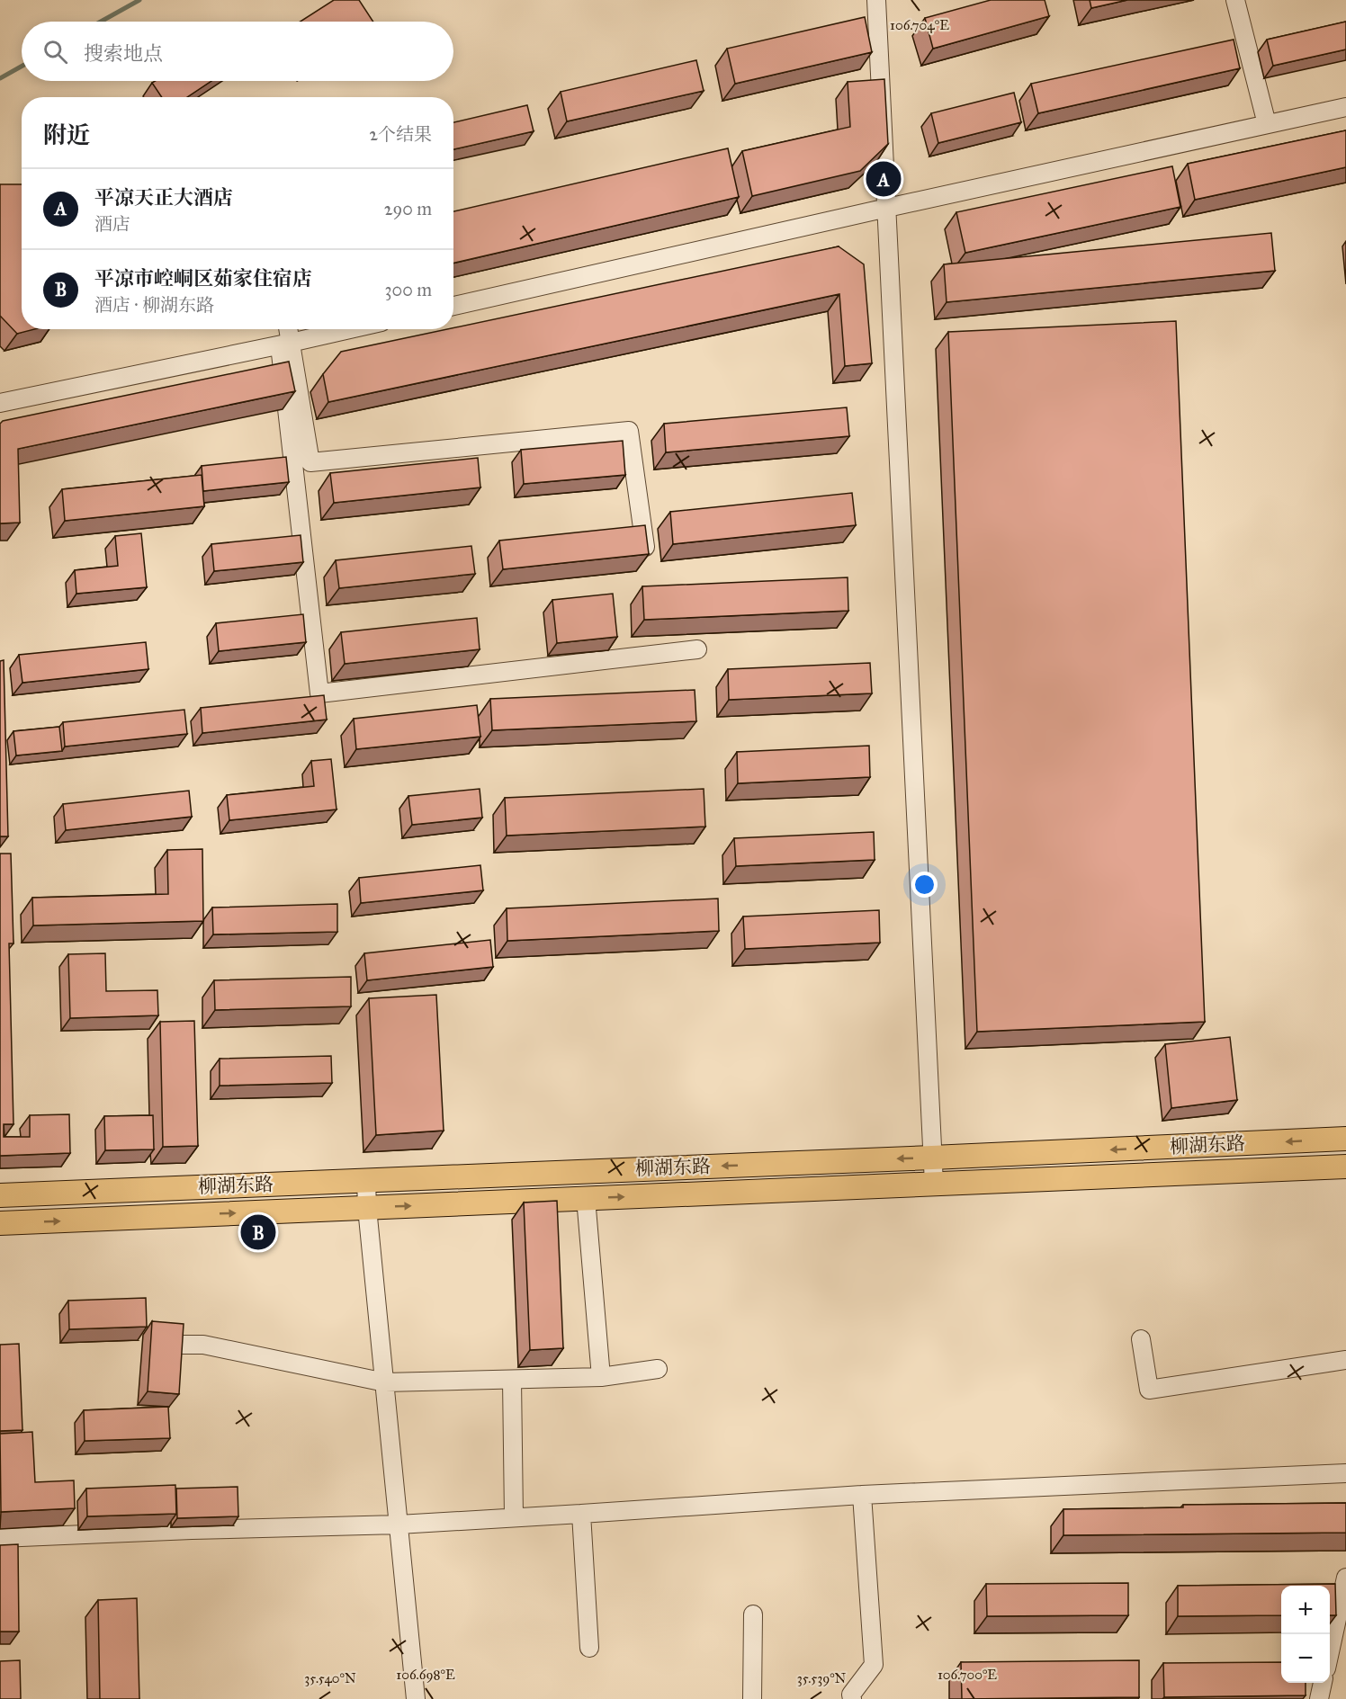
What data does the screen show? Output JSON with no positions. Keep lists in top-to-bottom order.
{
  "streets": {
    "main road": ["柳湖东路"]
  },
  "page": {
    "search": "搜索地点",
    "heading": ["附近", "2个结果"],
    "pins": ["A", "B"],
    "list": [
      {
        "mark": "A",
        "name": "平凉天正大酒店",
        "note": "酒店",
        "value": "290 m"
      },
      {
        "mark": "B",
        "name": "平凉市崆峒区茹家住宿店",
        "note": "酒店 · 柳湖东路",
        "value": "300 m"
      }
    ],
    "map_buttons": ["+", "−"]
  },
  "coordinates": [
    "106.704°E",
    "106.698°E",
    "106.700°E",
    "35.540°N",
    "35.539°N"
  ]
}
